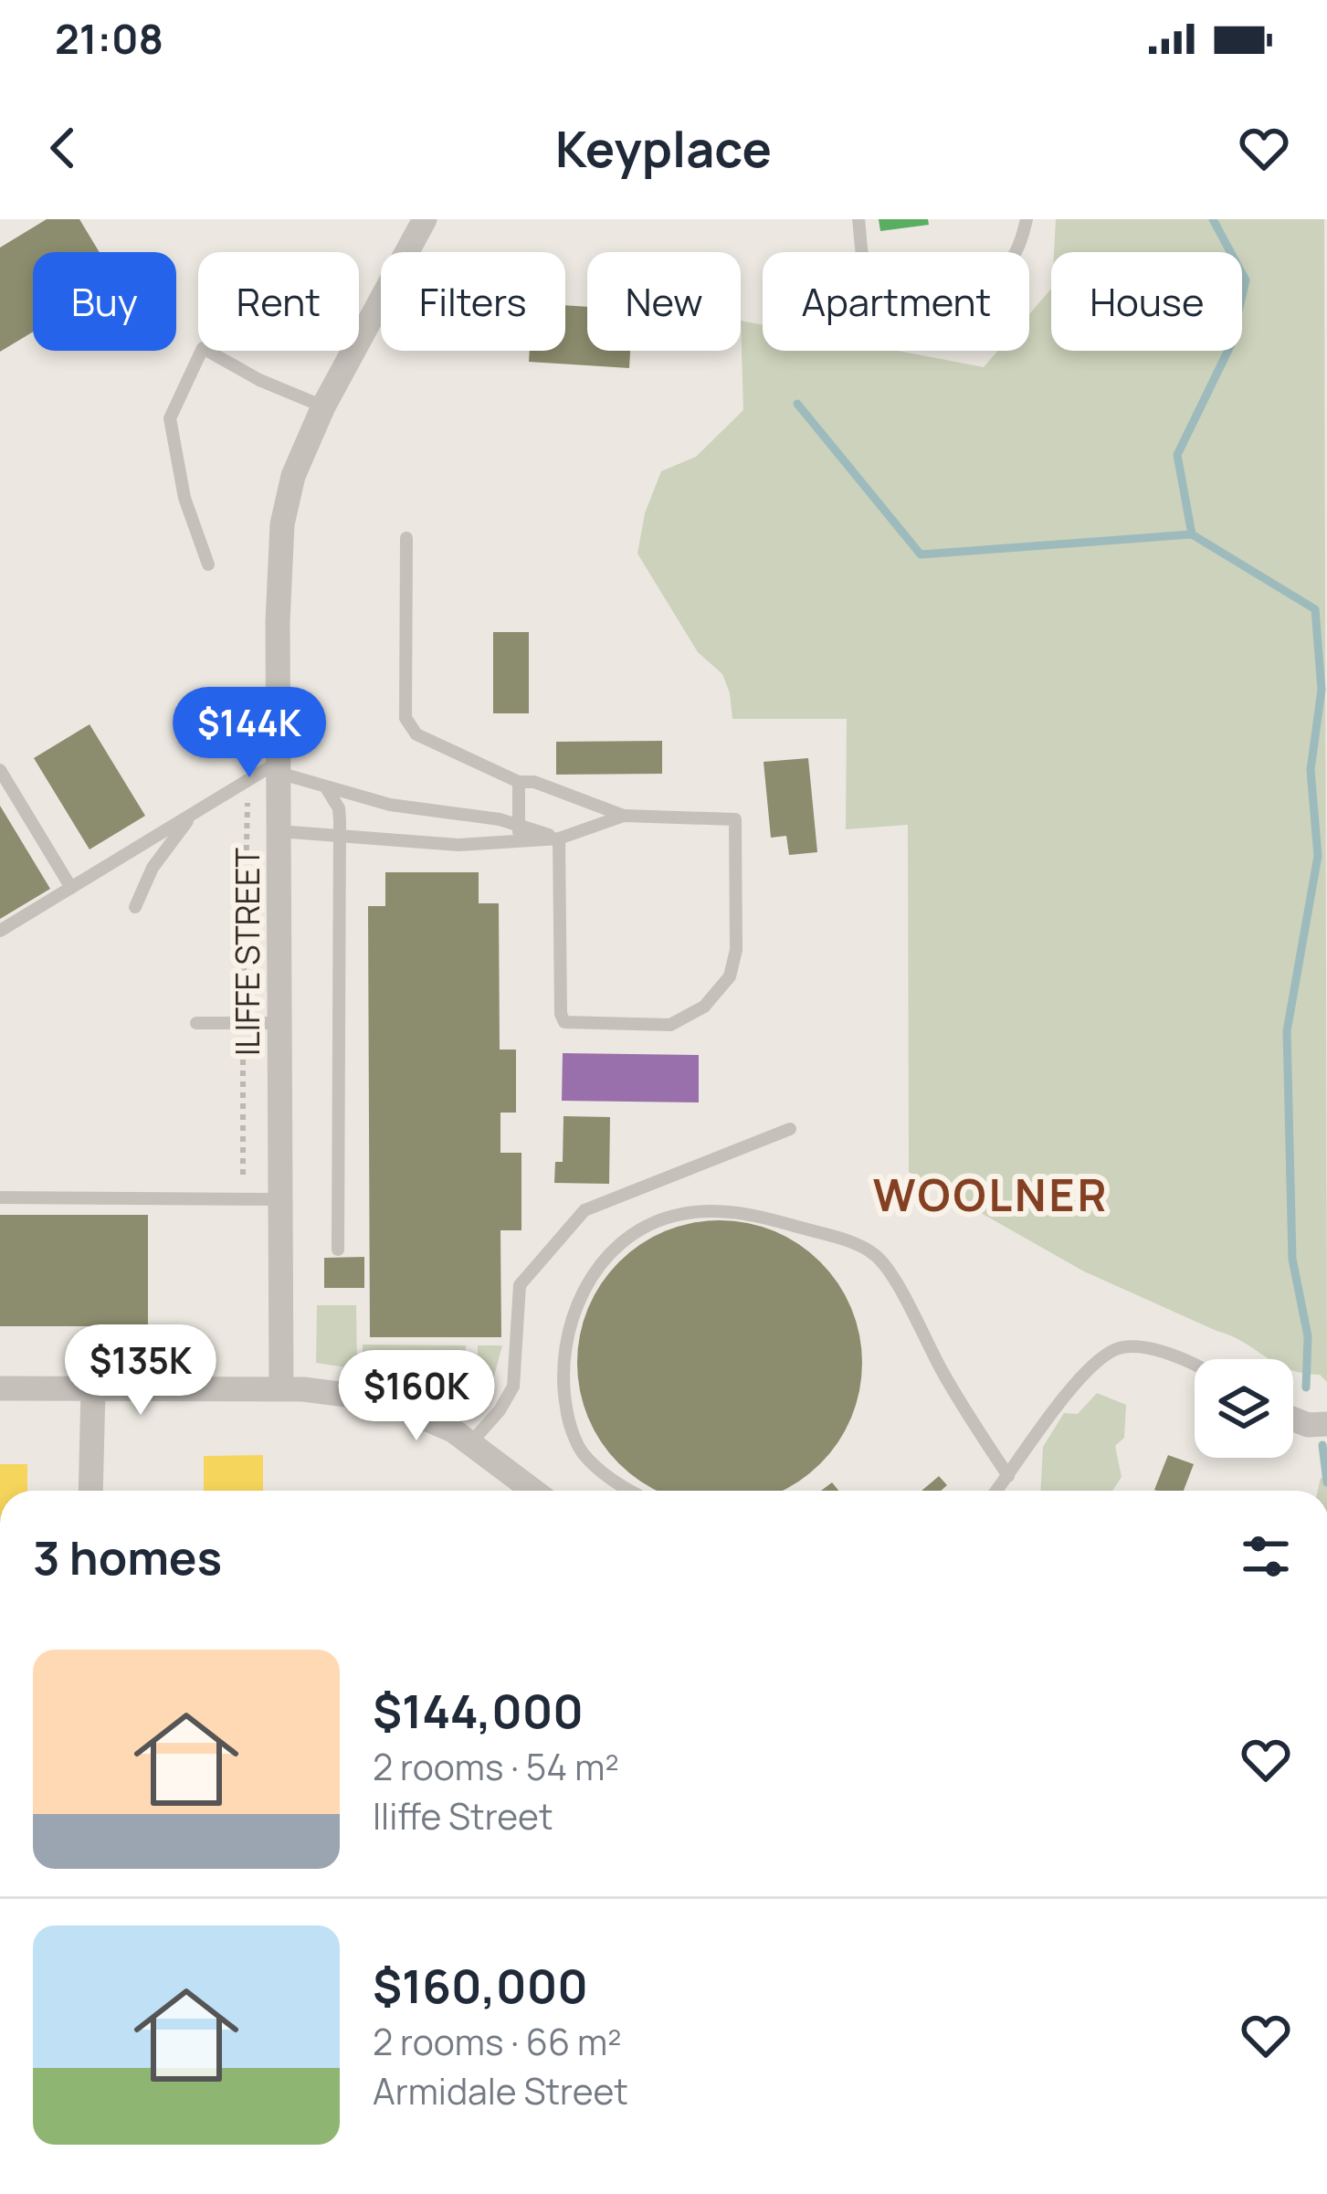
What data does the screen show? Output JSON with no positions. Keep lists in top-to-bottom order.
{
  "streets": {
    "street": ["ILIFFE STREET"]
  },
  "districts": ["WOOLNER"],
  "page": {
    "status": "21:08",
    "header": "Keyplace",
    "chip": [
      "Buy",
      "Rent",
      "Filters",
      "New",
      "Apartment",
      "House"
    ],
    "price": ["$144K", "$135K", "$160K"],
    "heading": "3 homes",
    "list": [
      {
        "name": "$144,000",
        "note": "2 rooms · 54 m² · Iliffe Street"
      },
      {
        "name": "$160,000",
        "note": "2 rooms · 66 m² · Armidale Street"
      }
    ]
  }
}
